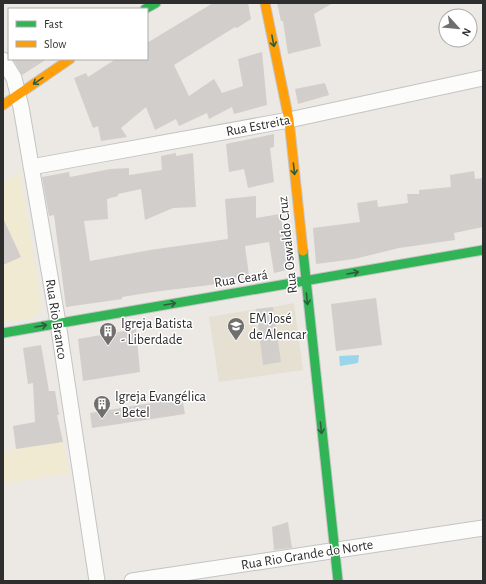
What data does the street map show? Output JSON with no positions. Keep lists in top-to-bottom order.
{
  "streets": {
    "street": [
      "Rua Estreita",
      "Rua Oswaldo Cruz",
      "Rua Ceará",
      "Rua Rio Branco",
      "Rua Rio Grande do Norte"
    ]
  },
  "crossings": [
    ["Rua Estreita", "Rua Oswaldo Cruz"],
    ["Rua Estreita", "Rua Rio Branco"],
    ["Rua Oswaldo Cruz", "Rua Ceará"],
    ["Rua Oswaldo Cruz", "Rua Rio Grande do Norte"],
    ["Rua Ceará", "Rua Rio Branco"]
  ],
  "one_way": ["Rua Oswaldo Cruz", "Rua Ceará"],
  "places": {
    "school or university": ["EM José de Alencar"],
    "building": ["Igreja Batista - Liberdade", "Igreja Evangélica - Betel"]
  },
  "legend": ["Fast", "Slow"],
  "north": "bottom right"
}
